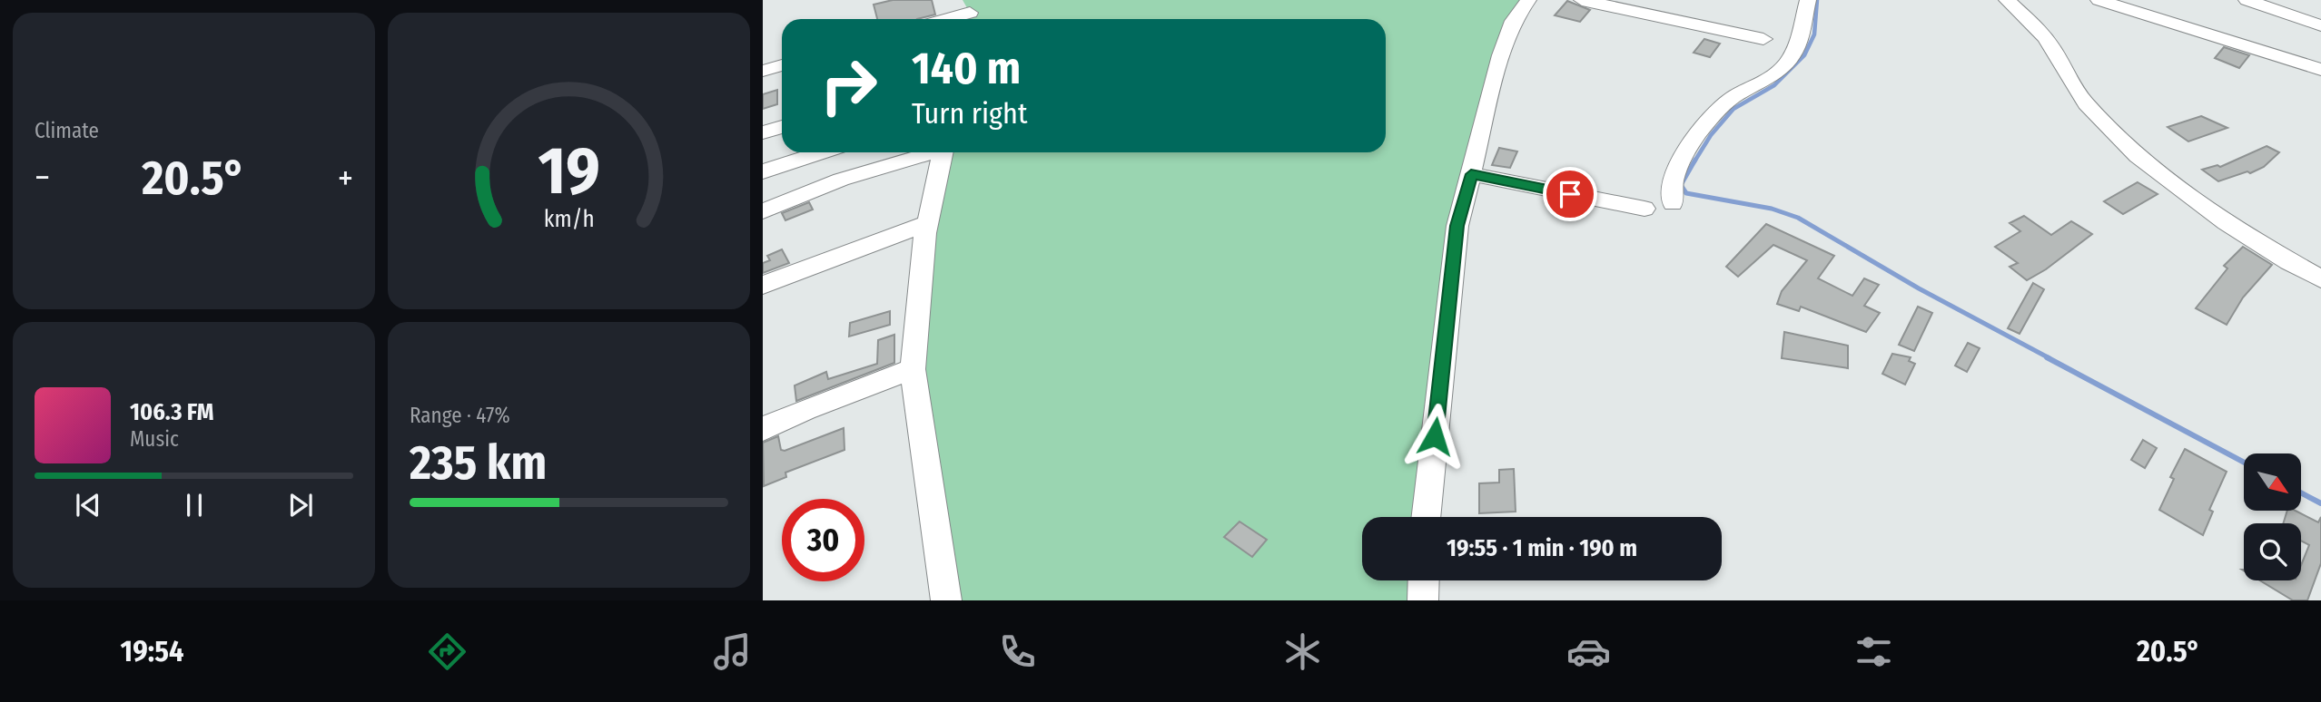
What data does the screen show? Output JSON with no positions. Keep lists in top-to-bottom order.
{
  "north": "bottom right",
  "page": {
    "tile": [
      "Climate",
      ["Range · 47%", "235 km"]
    ],
    "turn": ["140 m", "Turn right"],
    "heat": ["−", "20.5°", "+"],
    "song": ["106.3 FM", "Music"],
    "limit": "30",
    "trip": "19:55 · 1 min · 190 m",
    "tabs": ["19:54", "20.5°"],
    "gauge": ["19", "km/h"]
  }
}
